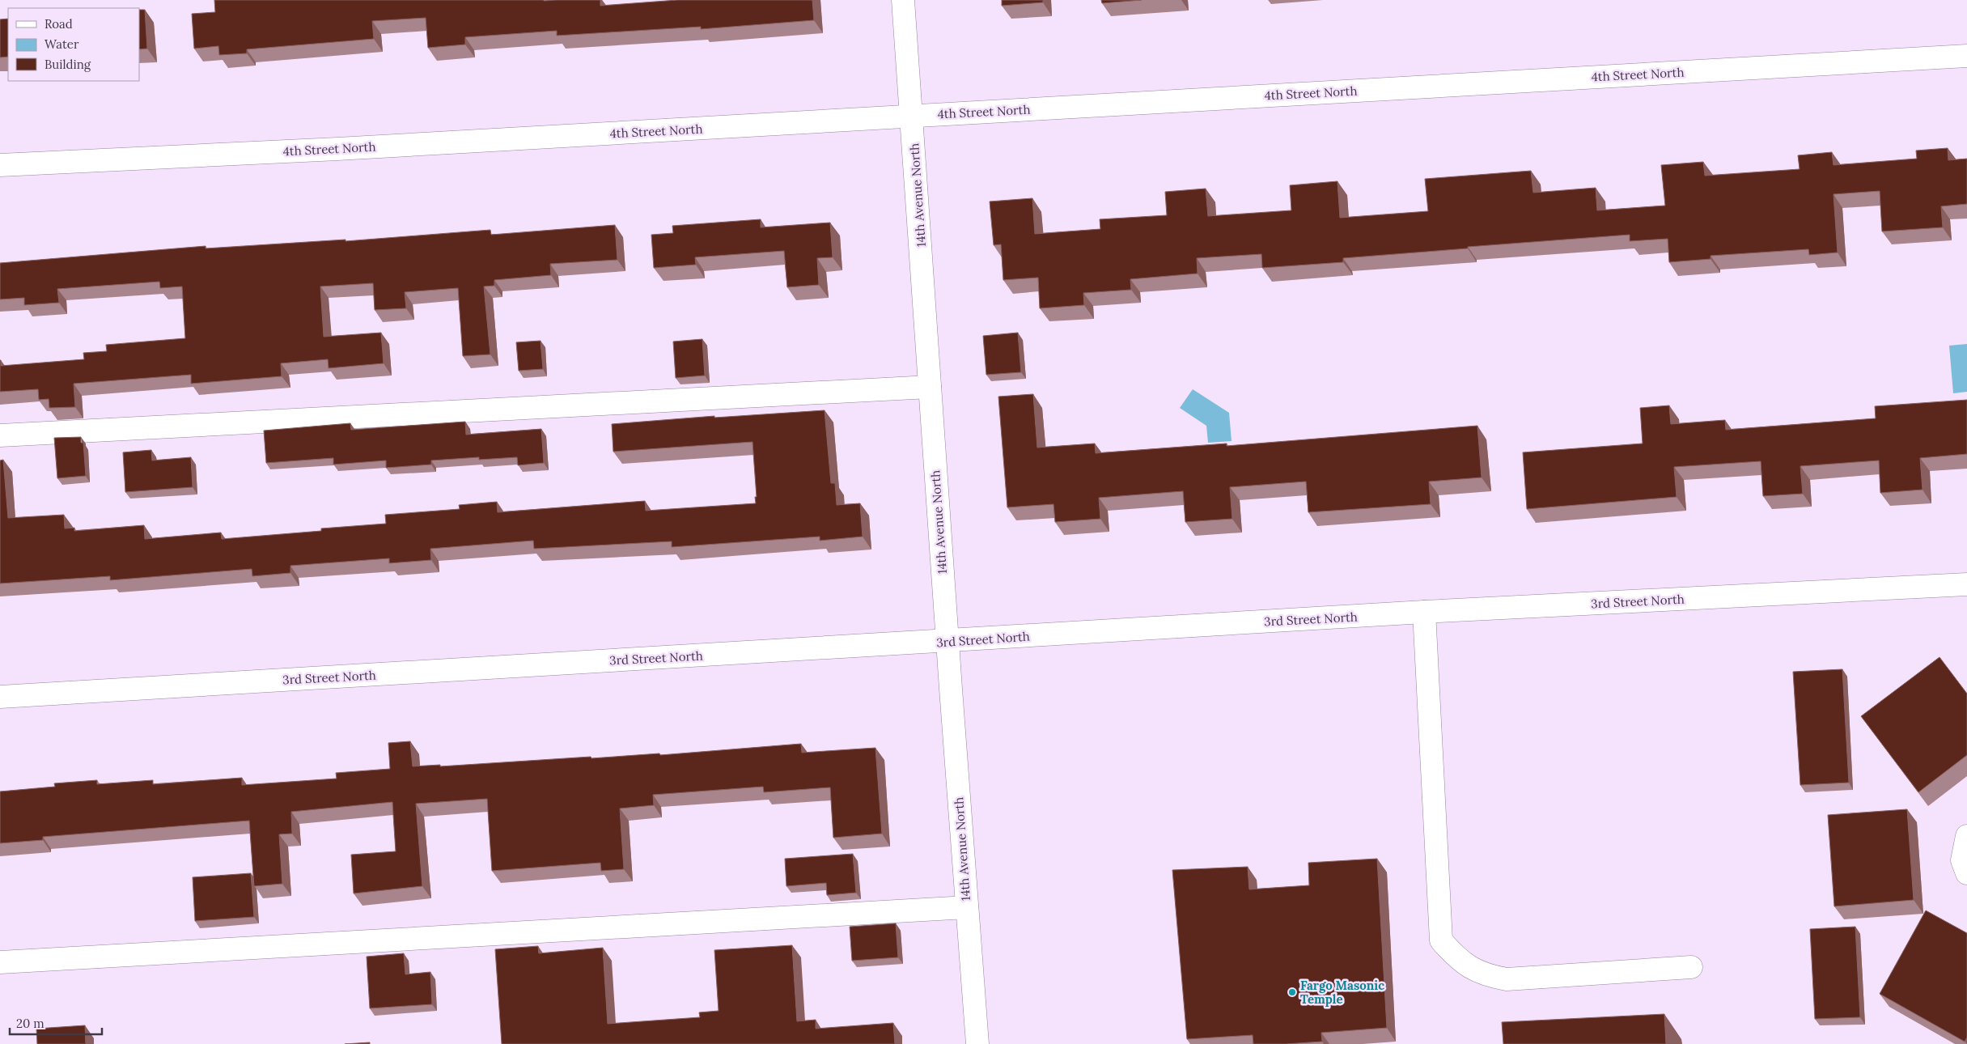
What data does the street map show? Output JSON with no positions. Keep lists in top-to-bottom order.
{
  "streets": {
    "street": ["4th Street North", "14th Avenue North", "3rd Street North"]
  },
  "crossings": [
    ["4th Street North", "14th Avenue North"],
    ["14th Avenue North", "3rd Street North"]
  ],
  "places": ["Fargo Masonic Temple"],
  "legend": ["Road", "Water", "Building"],
  "scale_bar": "20 m"
}
